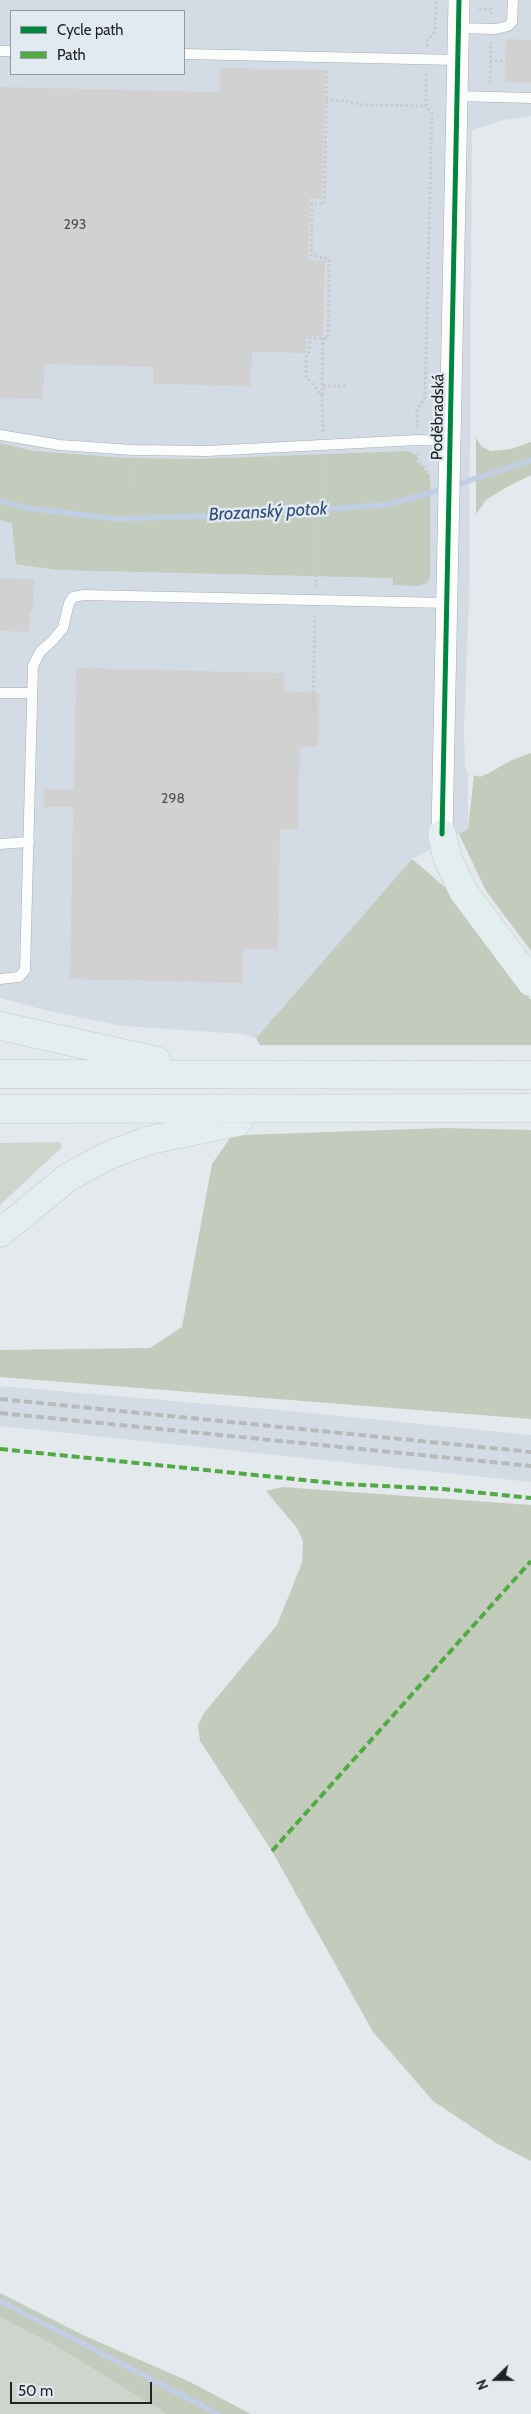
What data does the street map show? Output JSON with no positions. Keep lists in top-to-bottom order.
{
  "streets": {
    "street": ["Poděbradská"]
  },
  "water": ["Brozanský potok"],
  "house_numbers": ["293", "298"],
  "legend": ["Cycle path", "Path"],
  "scale_bar": "50 m",
  "north": "left"
}
